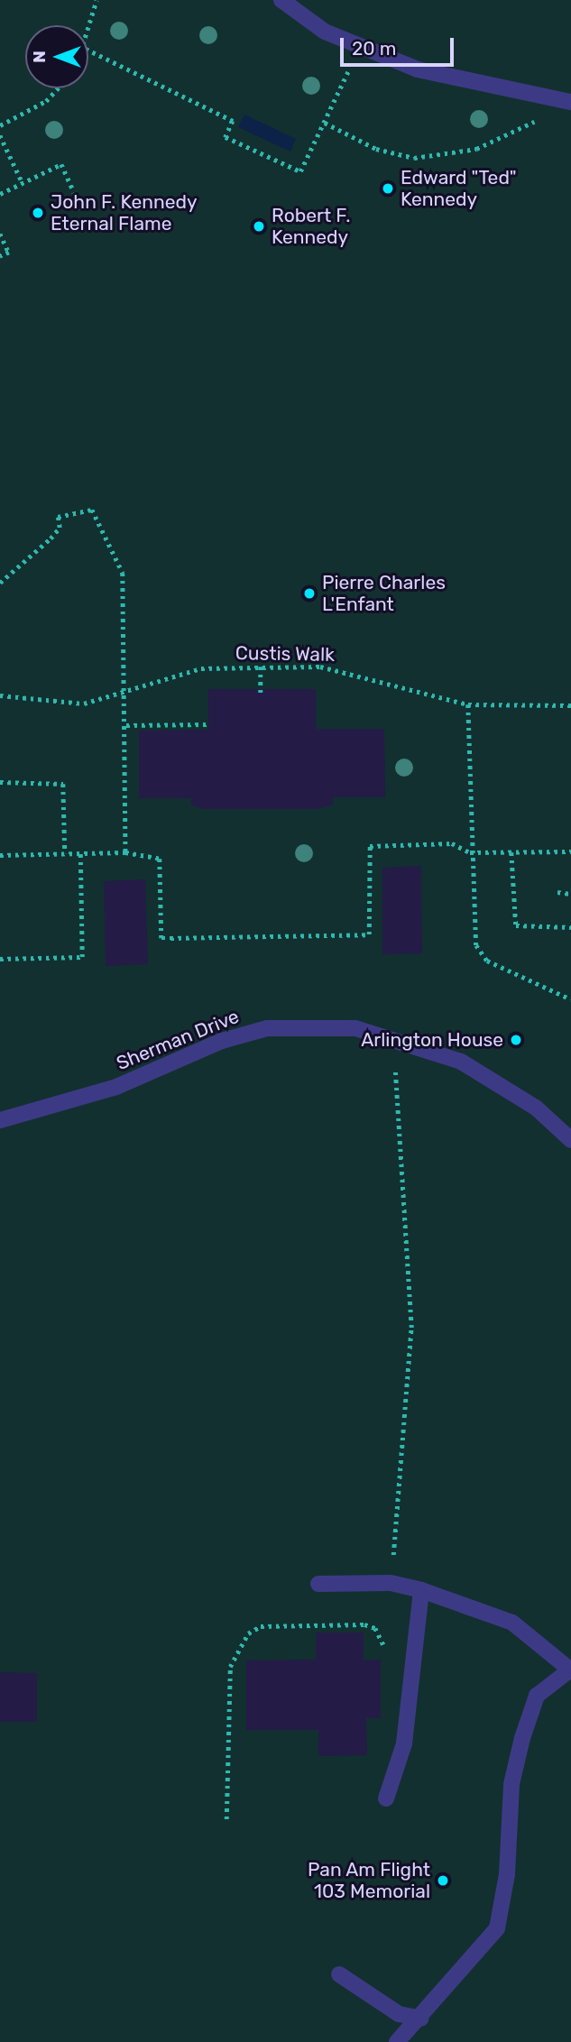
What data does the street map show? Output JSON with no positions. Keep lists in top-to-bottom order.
{
  "streets": {
    "lane": ["Sherman Drive"],
    "path": ["Custis Walk"]
  },
  "places": [
    "Edward \"Ted\" Kennedy",
    "John F. Kennedy Eternal Flame",
    "Robert F. Kennedy",
    "Pierre Charles L'Enfant",
    "Arlington House",
    "Pan Am Flight 103 Memorial"
  ],
  "scale_bar": "20 m",
  "north": "left"
}
